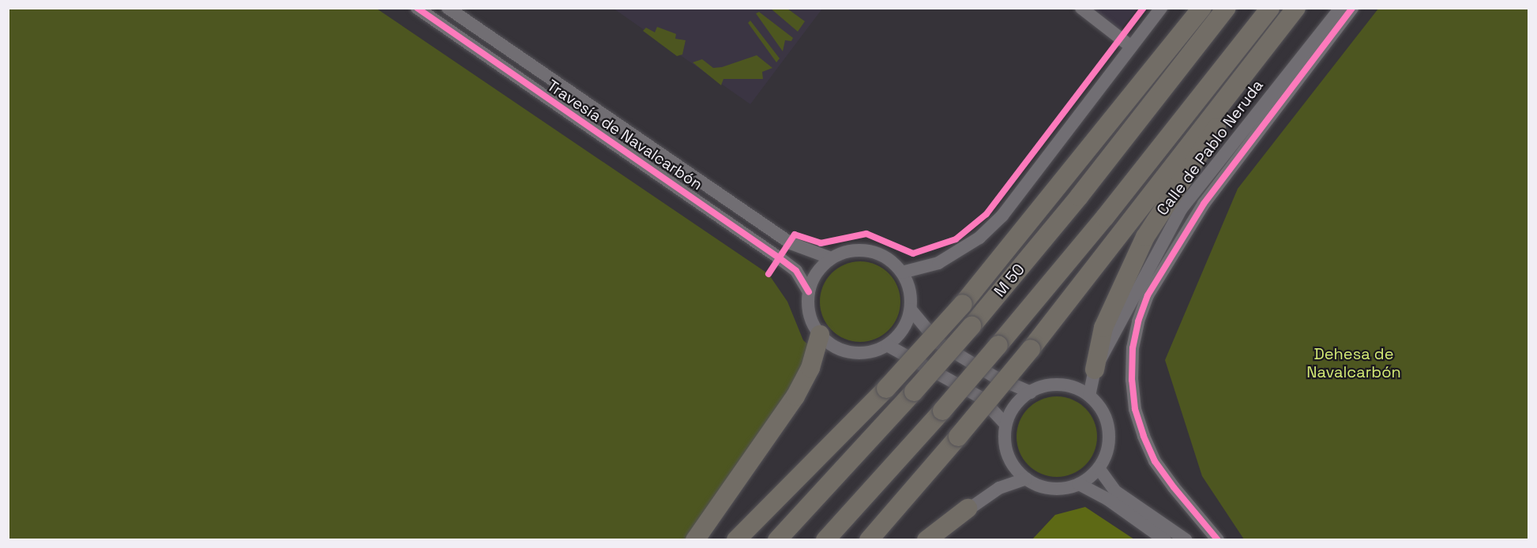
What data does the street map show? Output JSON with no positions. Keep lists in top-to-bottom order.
{
  "streets": {
    "highway": ["M 50"],
    "street": ["Travesía de Navalcarbón", "Calle de Pablo Neruda"]
  },
  "parks": ["Dehesa de Navalcarbón"]
}
